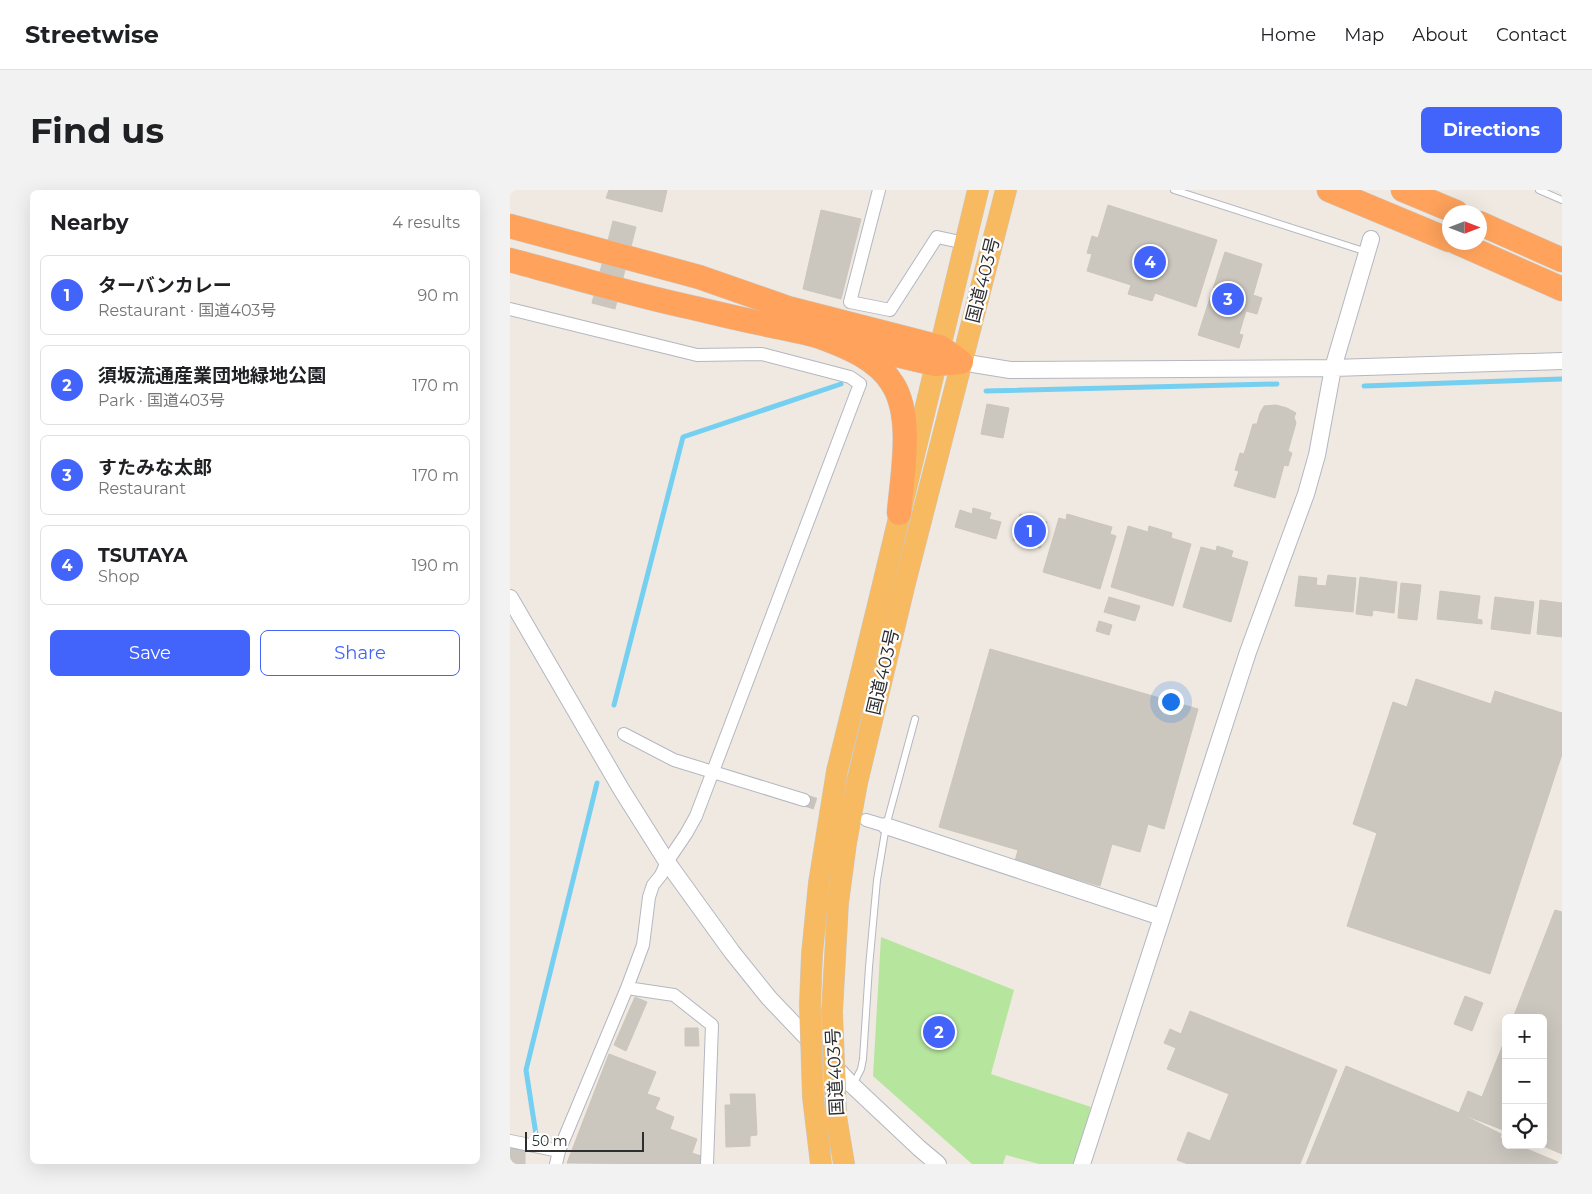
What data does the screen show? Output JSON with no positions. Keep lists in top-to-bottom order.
{
  "streets": {
    "highway": ["国道403号"]
  },
  "scale_bar": "50 m",
  "north": "right",
  "page": {
    "header": "Streetwise",
    "nav": [
      "Home",
      "Map",
      "About",
      "Contact"
    ],
    "buttons": [
      "Directions",
      ["Save", "Share"]
    ],
    "title": "Find us",
    "heading": ["Nearby", "4 results"],
    "pins": [
      "4",
      "3",
      "1",
      "2"
    ],
    "list": [
      {
        "mark": "1",
        "name": "ターバンカレー",
        "note": "Restaurant · 国道403号",
        "value": "90 m"
      },
      {
        "mark": "2",
        "name": "須坂流通産業団地緑地公園",
        "note": "Park · 国道403号",
        "value": "170 m"
      },
      {
        "mark": "3",
        "name": "すたみな太郎",
        "note": "Restaurant",
        "value": "170 m"
      },
      {
        "mark": "4",
        "name": "TSUTAYA",
        "note": "Shop",
        "value": "190 m"
      }
    ],
    "map_buttons": ["+", "−"],
    "scale": "50 m"
  }
}
